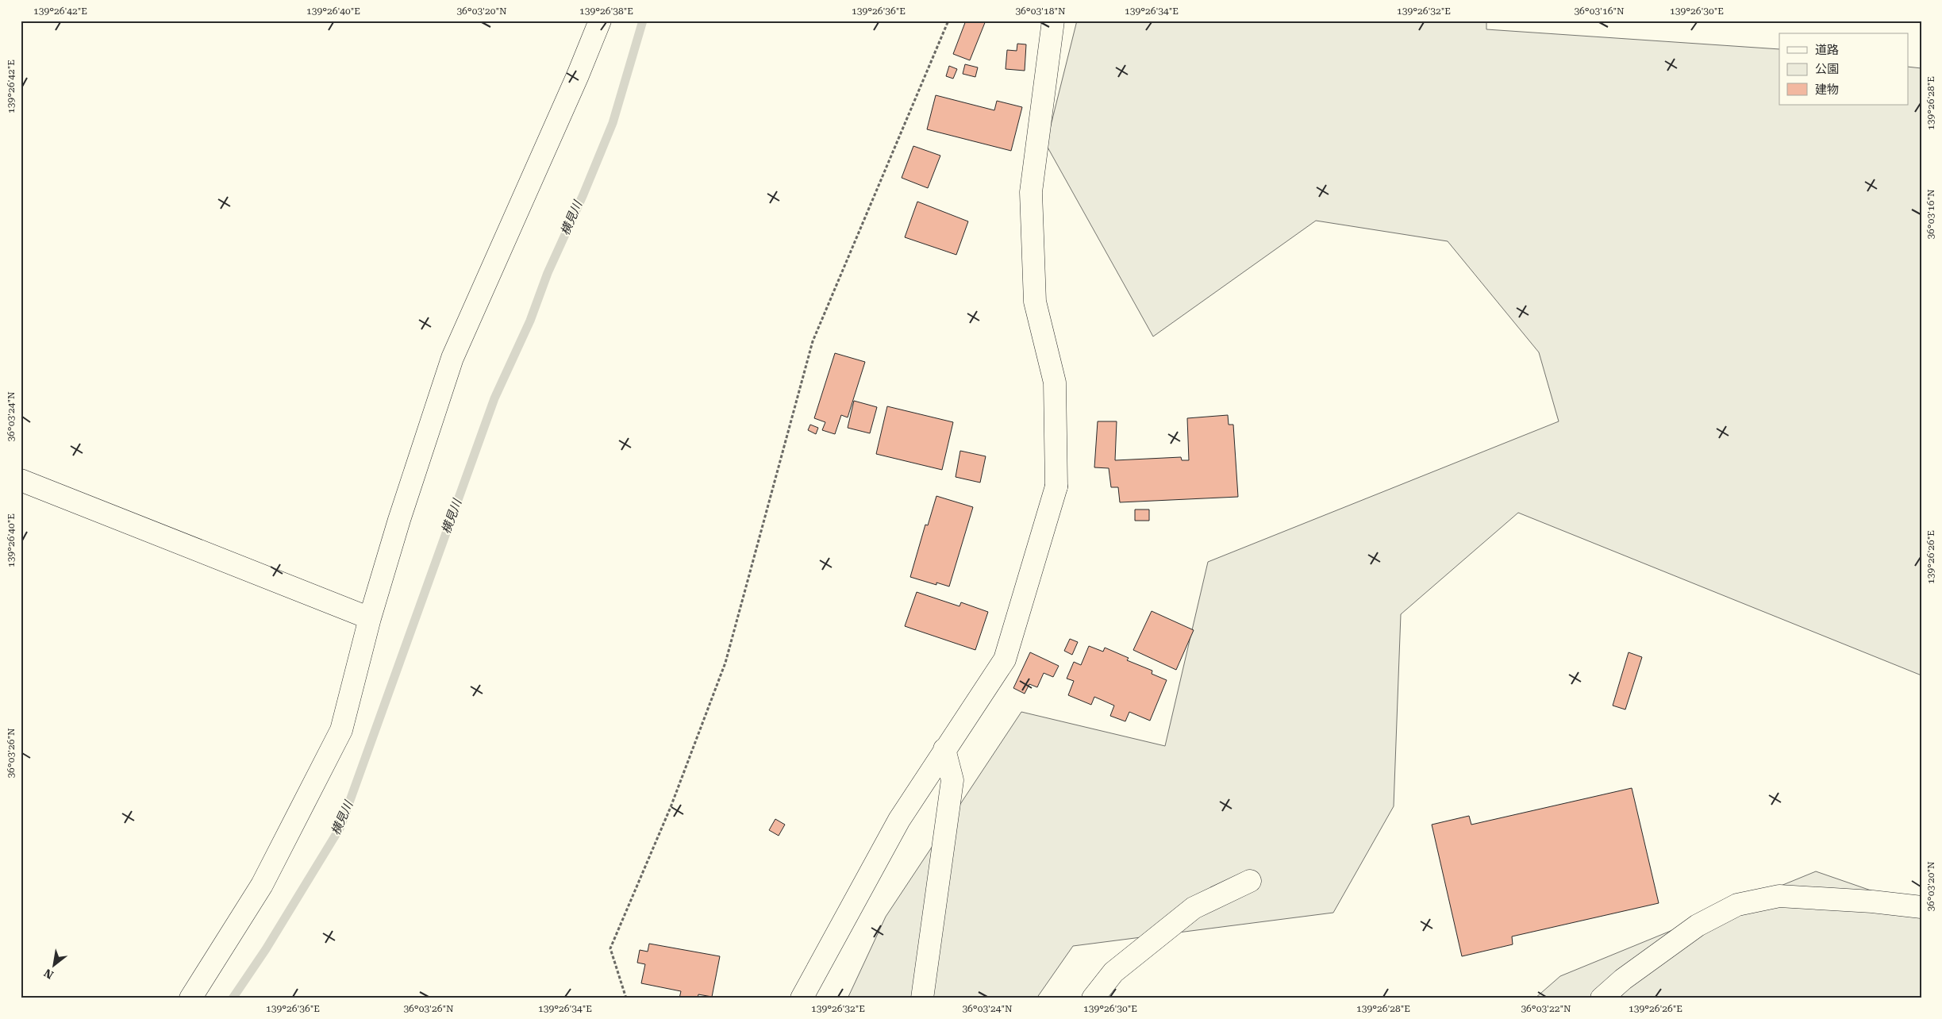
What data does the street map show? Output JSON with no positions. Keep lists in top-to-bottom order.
{
  "water": ["横見川"],
  "legend": ["道路", "公園", "建物"],
  "north": "bottom left",
  "coordinates": [
    "139°26'42\"E",
    "139°26'40\"E",
    "36°03'20\"N",
    "139°26'38\"E",
    "139°26'36\"E",
    "36°03'18\"N",
    "139°26'34\"E",
    "139°26'32\"E",
    "36°03'16\"N",
    "139°26'30\"E",
    "139°26'28\"E",
    "36°03'24\"N",
    "139°26'26\"E",
    "36°03'26\"N",
    "36°03'22\"N"
  ]
}
